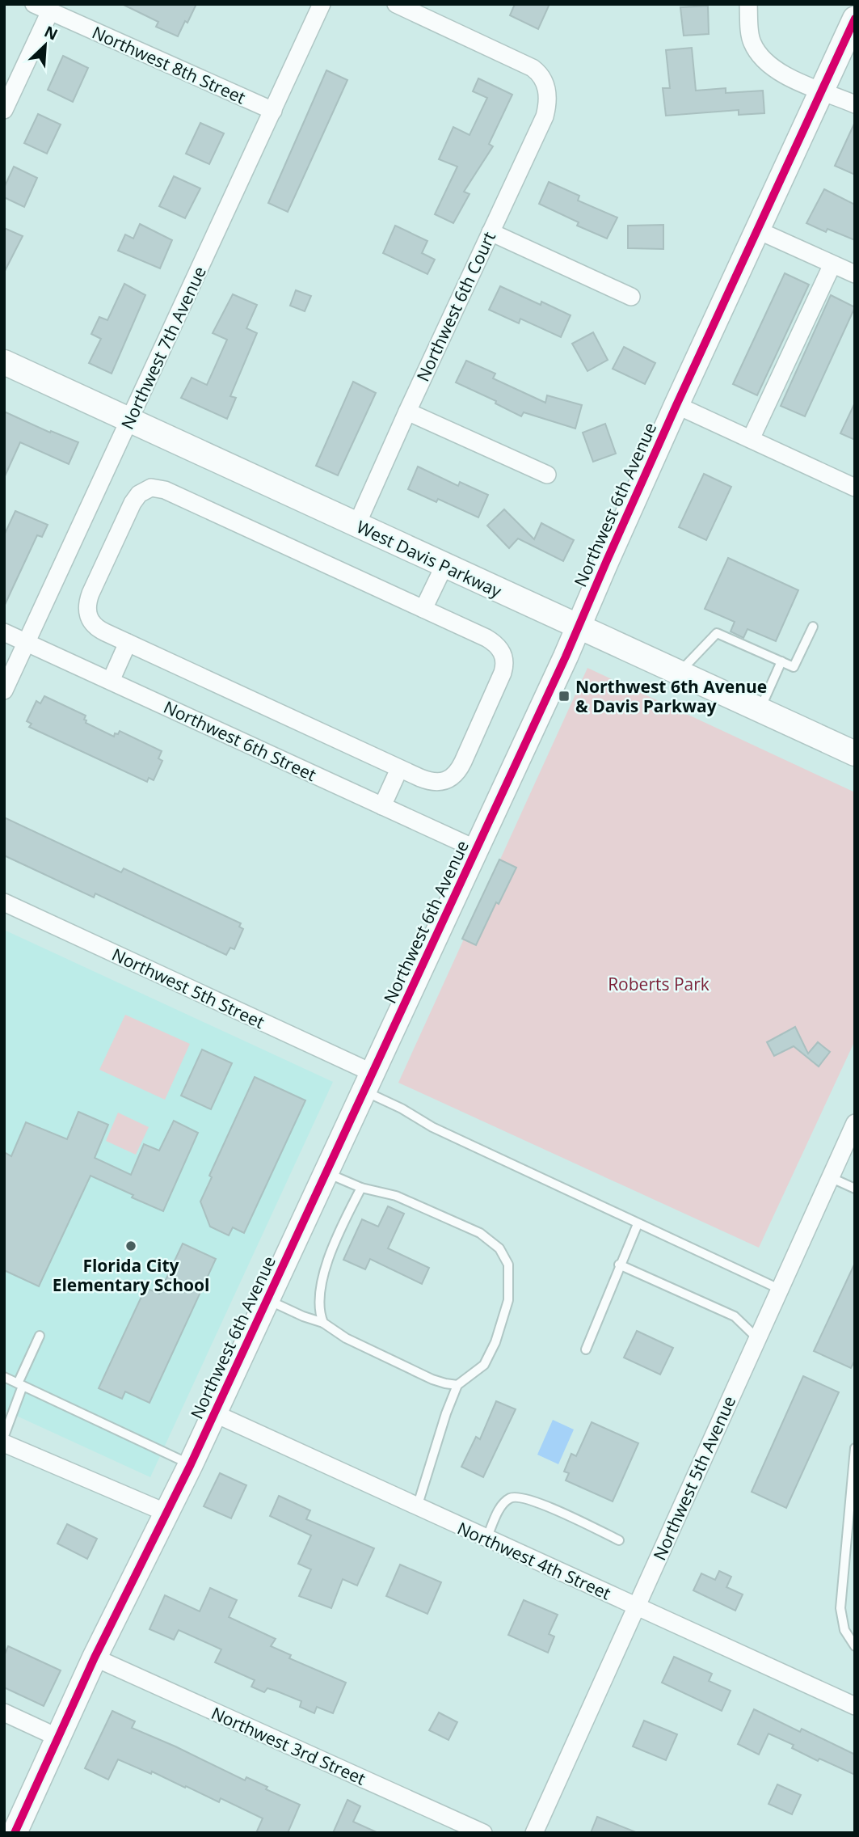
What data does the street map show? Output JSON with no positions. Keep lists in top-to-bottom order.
{
  "streets": {
    "street": [
      "Northwest 8th Street",
      "Northwest 6th Court",
      "Northwest 7th Avenue",
      "Northwest 6th Avenue",
      "West Davis Parkway",
      "Northwest 6th Street",
      "Northwest 5th Street",
      "Northwest 5th Avenue",
      "Northwest 4th Street",
      "Northwest 3rd Street"
    ]
  },
  "crossings": [
    ["Northwest 8th Street", "Northwest 7th Avenue"],
    ["Northwest 6th Court", "West Davis Parkway"],
    ["Northwest 7th Avenue", "West Davis Parkway"],
    ["Northwest 7th Avenue", "Northwest 6th Street"],
    ["Northwest 6th Avenue", "West Davis Parkway"],
    ["Northwest 6th Avenue", "Northwest 6th Street"],
    ["Northwest 6th Avenue", "Northwest 5th Street"],
    ["Northwest 6th Avenue", "Northwest 4th Street"],
    ["Northwest 6th Avenue", "Northwest 3rd Street"],
    ["Northwest 5th Avenue", "Northwest 4th Street"]
  ],
  "parks": ["Roberts Park"],
  "places": {
    "transit": ["Northwest 6th Avenue & Davis Parkway"],
    "other": ["Florida City Elementary School"]
  },
  "north": "top right"
}
